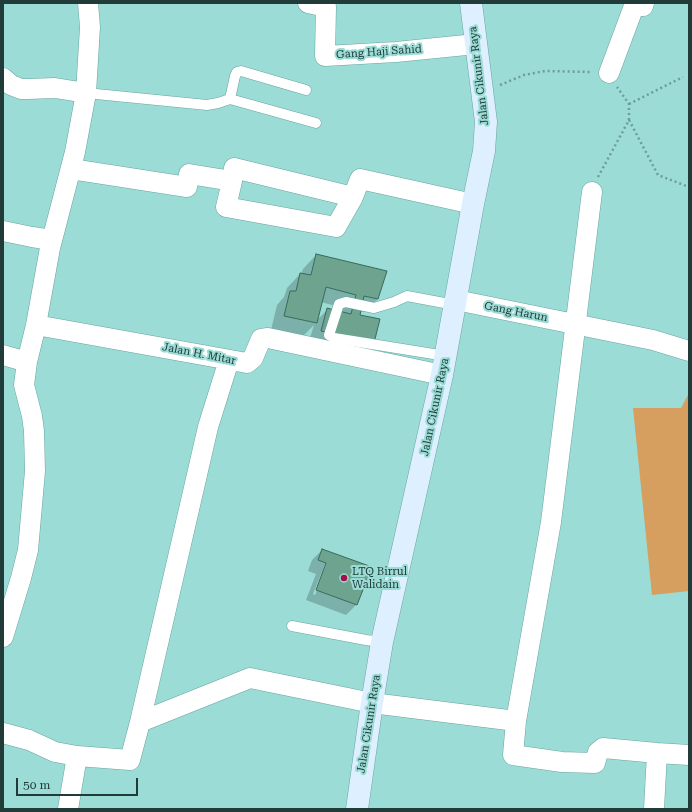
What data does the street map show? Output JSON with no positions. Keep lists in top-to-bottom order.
{
  "streets": {
    "street": [
      "Gang Haji Sahid",
      "Jalan Cikunir Raya",
      "Gang Harun",
      "Jalan H. Mitar"
    ]
  },
  "crossings": [
    ["Gang Haji Sahid", "Jalan Cikunir Raya"],
    ["Jalan Cikunir Raya", "Gang Harun"],
    ["Jalan Cikunir Raya", "Jalan H. Mitar"]
  ],
  "places": ["LTQ Birrul Walidain"],
  "scale_bar": "50 m"
}
